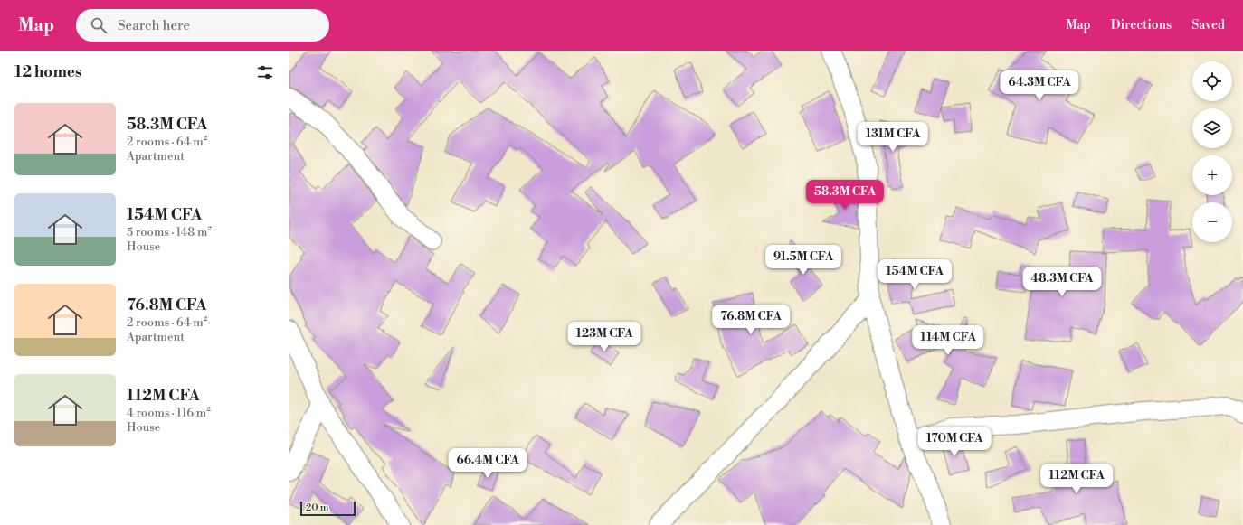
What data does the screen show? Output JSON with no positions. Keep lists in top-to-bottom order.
{
  "scale_bar": "20 m",
  "page": {
    "header": "Map",
    "search": "Search here",
    "nav": ["Map", "Directions", "Saved"],
    "heading": "12 homes",
    "map_buttons": ["+", "−"],
    "price": [
      "64.3M CFA",
      "131M CFA",
      "58.3M CFA",
      "91.5M CFA",
      "154M CFA",
      "48.3M CFA",
      "76.8M CFA",
      "123M CFA",
      "114M CFA",
      "170M CFA",
      "66.4M CFA",
      "112M CFA"
    ],
    "list": [
      {
        "name": "58.3M CFA",
        "note": "2 rooms · 64 m² · Apartment"
      },
      {
        "name": "154M CFA",
        "note": "5 rooms · 148 m² · House"
      },
      {
        "name": "76.8M CFA",
        "note": "2 rooms · 64 m² · Apartment"
      },
      {
        "name": "112M CFA",
        "note": "4 rooms · 116 m² · House"
      }
    ],
    "scale": "20 m"
  }
}
